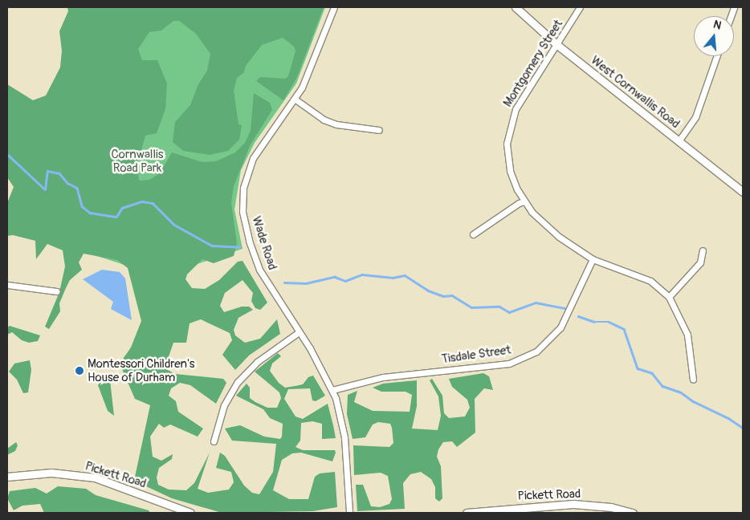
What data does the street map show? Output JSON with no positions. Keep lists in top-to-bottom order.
{
  "streets": {
    "street": [
      "Montgomery Street",
      "West Cornwallis Road",
      "Wade Road",
      "Tisdale Street",
      "Pickett Road"
    ]
  },
  "crossings": [
    ["Montgomery Street", "West Cornwallis Road"],
    ["Montgomery Street", "Tisdale Street"],
    ["Wade Road", "Tisdale Street"]
  ],
  "parks": ["Cornwallis Road Park"],
  "places": ["Montessori Children's House of Durham"],
  "north": "top"
}
